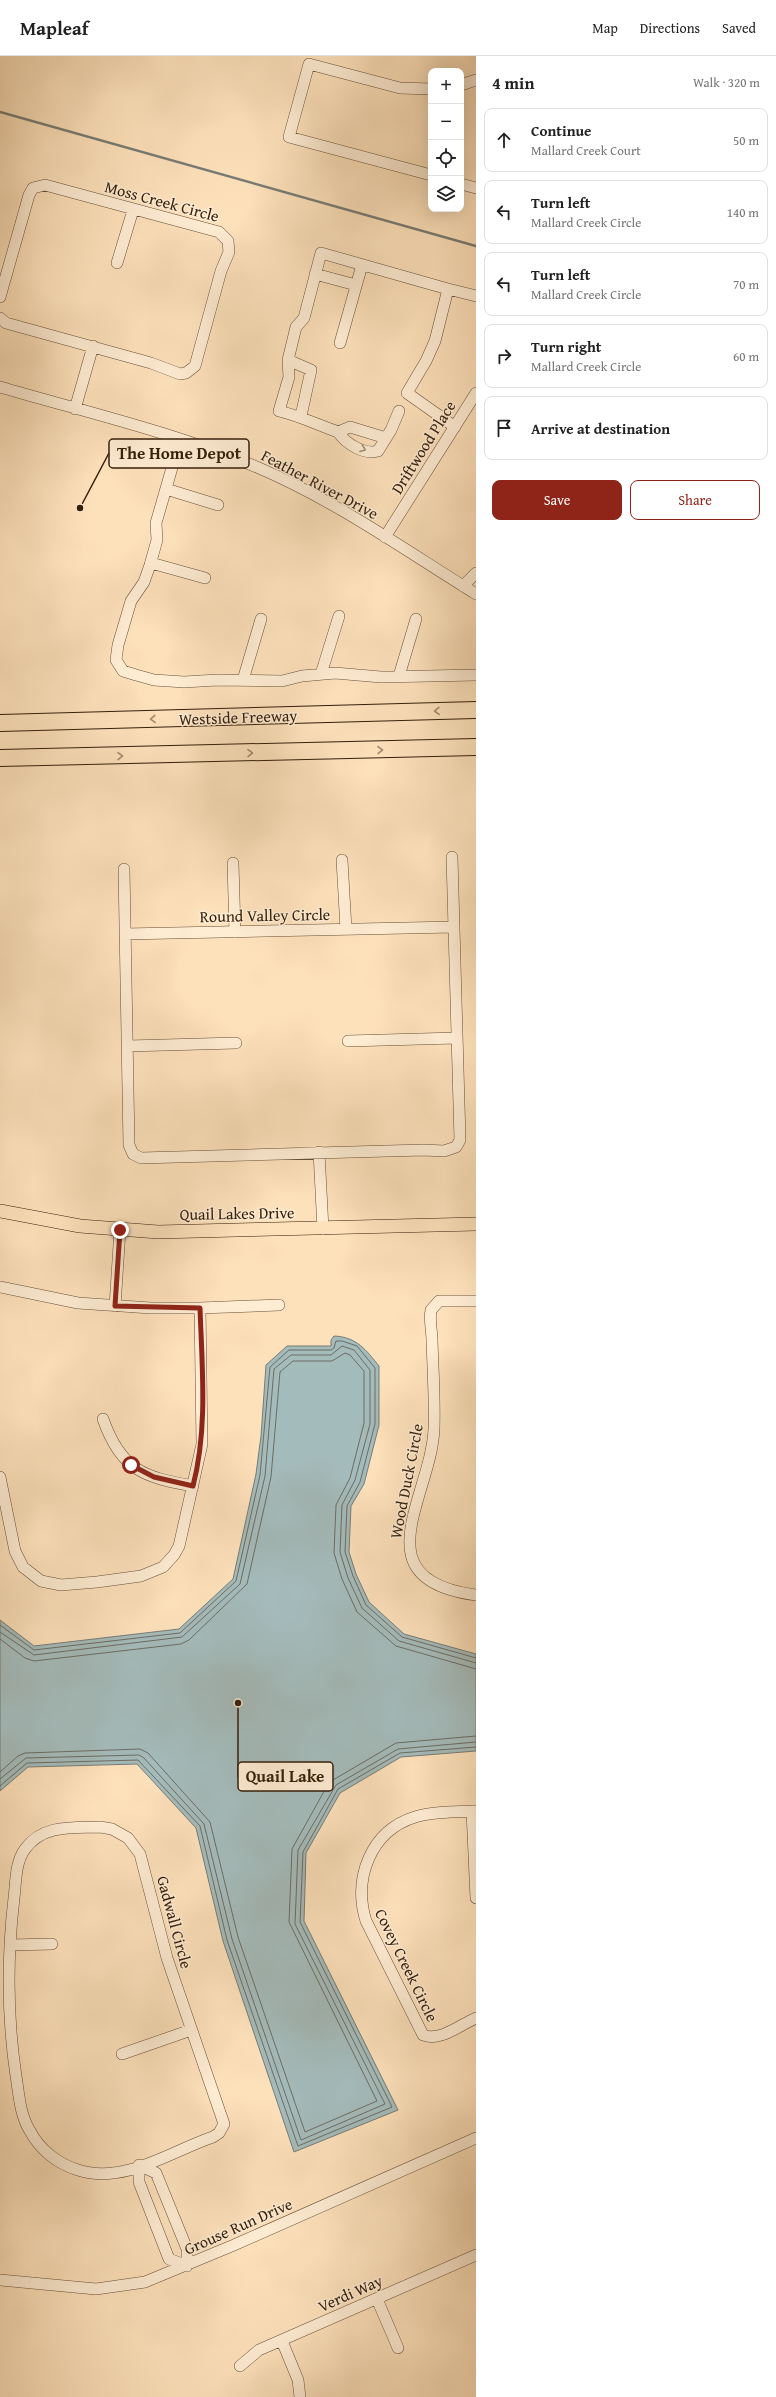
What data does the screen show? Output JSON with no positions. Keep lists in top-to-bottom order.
{
  "streets": {
    "highway": ["Westside Freeway"],
    "main road": ["Quail Lakes Drive"],
    "street": [
      "Moss Creek Circle",
      "Driftwood Place",
      "Feather River Drive",
      "Round Valley Circle",
      "Wood Duck Circle",
      "Gadwall Circle",
      "Covey Creek Circle",
      "Grouse Run Drive",
      "Verdi Way"
    ]
  },
  "crossings": [
    ["Driftwood Place", "Feather River Drive"]
  ],
  "places": ["The Home Depot", "Quail Lake"],
  "page": {
    "header": "Mapleaf",
    "nav": ["Map", "Directions", "Saved"],
    "heading": ["4 min", "Walk · 320 m"],
    "map_buttons": ["+", "−"],
    "list": [
      ["Continue", "Mallard Creek Court", "50 m"],
      ["Turn left", "Mallard Creek Circle", "140 m"],
      ["Turn left", "Mallard Creek Circle", "70 m"],
      ["Turn right", "Mallard Creek Circle", "60 m"],
      "Arrive at destination"
    ],
    "buttons": ["Save", "Share"]
  }
}
